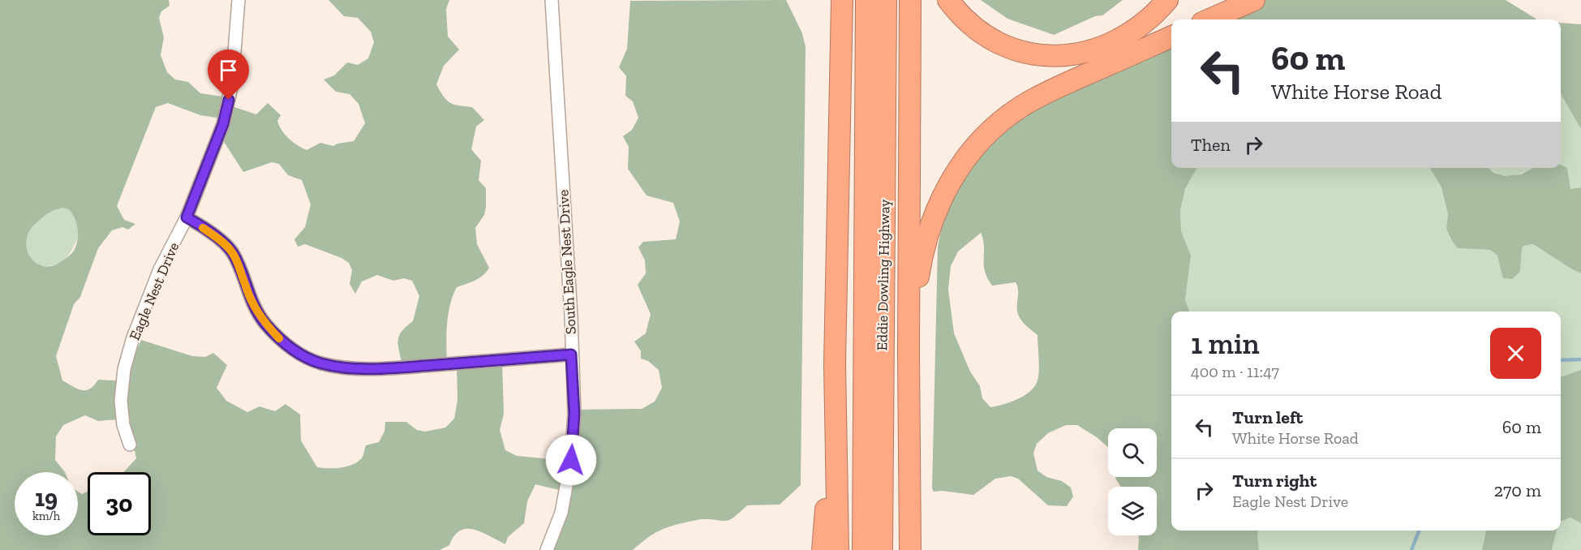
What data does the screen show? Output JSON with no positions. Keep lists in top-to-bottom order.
{
  "streets": {
    "highway": ["Eddie Dowling Highway"],
    "street": ["South Eagle Nest Drive", "Eagle Nest Drive"]
  },
  "page": {
    "turn": ["60 m", "White Horse Road"],
    "then": "Then",
    "heading": ["1 min", "400 m · 11:47"],
    "list": [
      {
        "name": "Turn left",
        "note": "White Horse Road",
        "value": "60 m"
      },
      {
        "name": "Turn right",
        "note": "Eagle Nest Drive",
        "value": "270 m"
      }
    ],
    "speed": "19 km/h",
    "limit": "30"
  }
}
